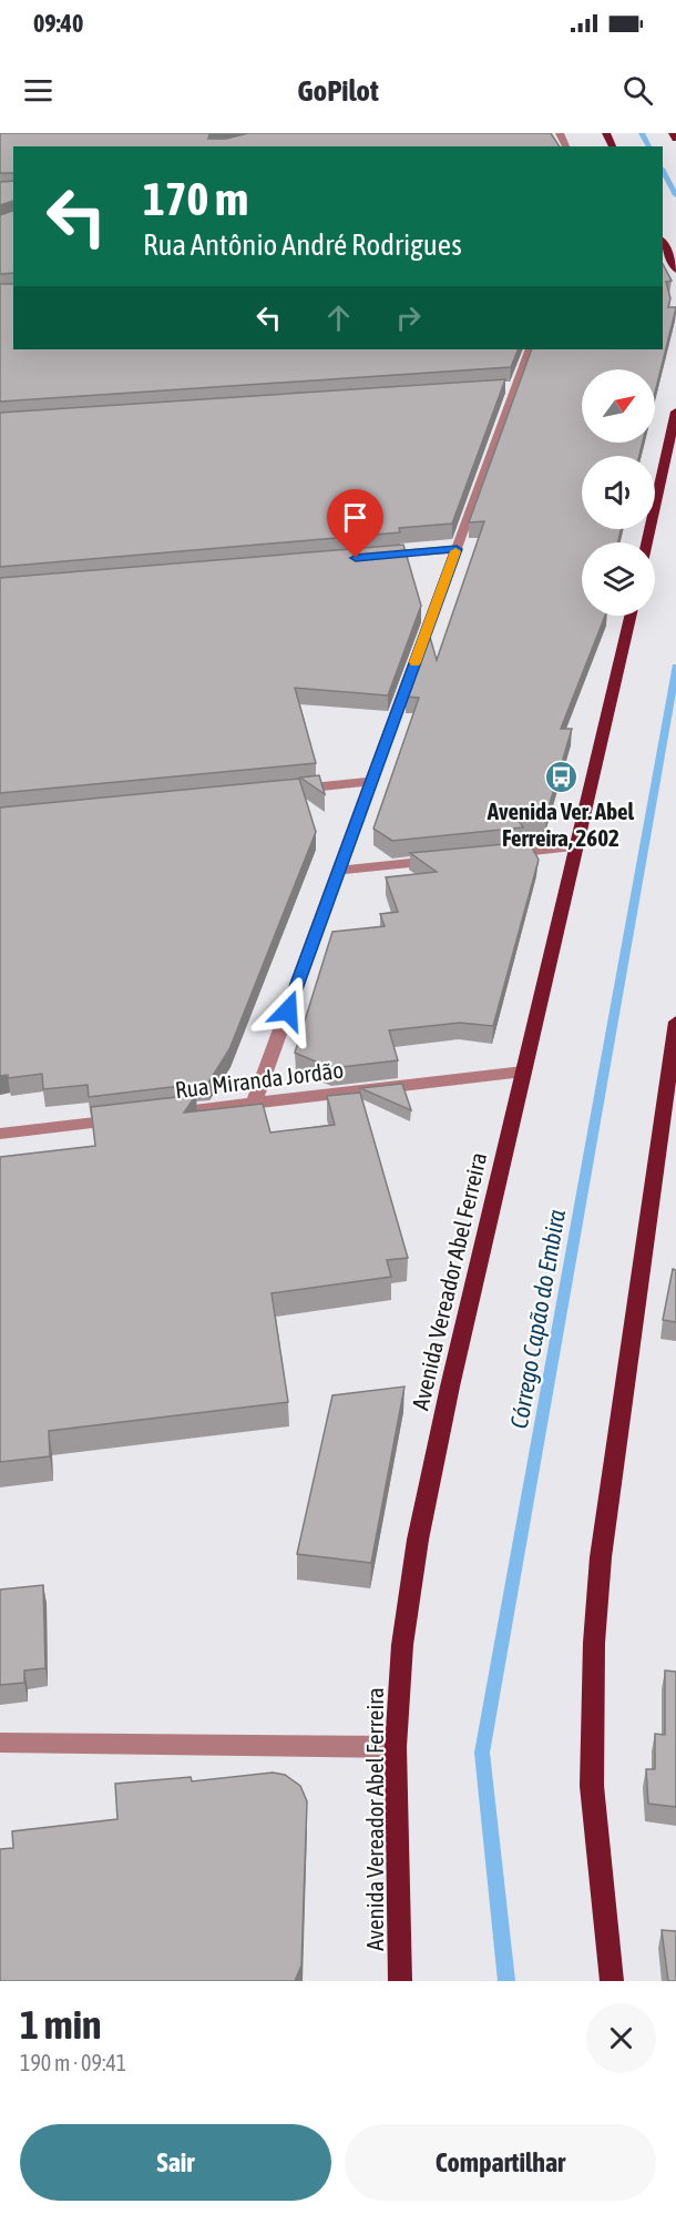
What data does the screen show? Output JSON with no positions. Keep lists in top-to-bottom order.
{
  "streets": {
    "main road": ["Avenida Vereador Abel Ferreira"],
    "street": ["Rua Miranda Jordão"]
  },
  "crossings": [
    ["Rua Miranda Jordão", "Avenida Vereador Abel Ferreira"]
  ],
  "water": ["Córrego Capão do Embira"],
  "places": {
    "bus stop": ["Avenida Ver. Abel Ferreira, 2602"]
  },
  "north": "top right",
  "page": {
    "status": "09:40",
    "header": "GoPilot",
    "turn": ["170 m", "Rua Antônio André Rodrigues"],
    "heading": ["1 min", "190 m · 09:41"],
    "buttons": ["Sair", "Compartilhar"]
  }
}
